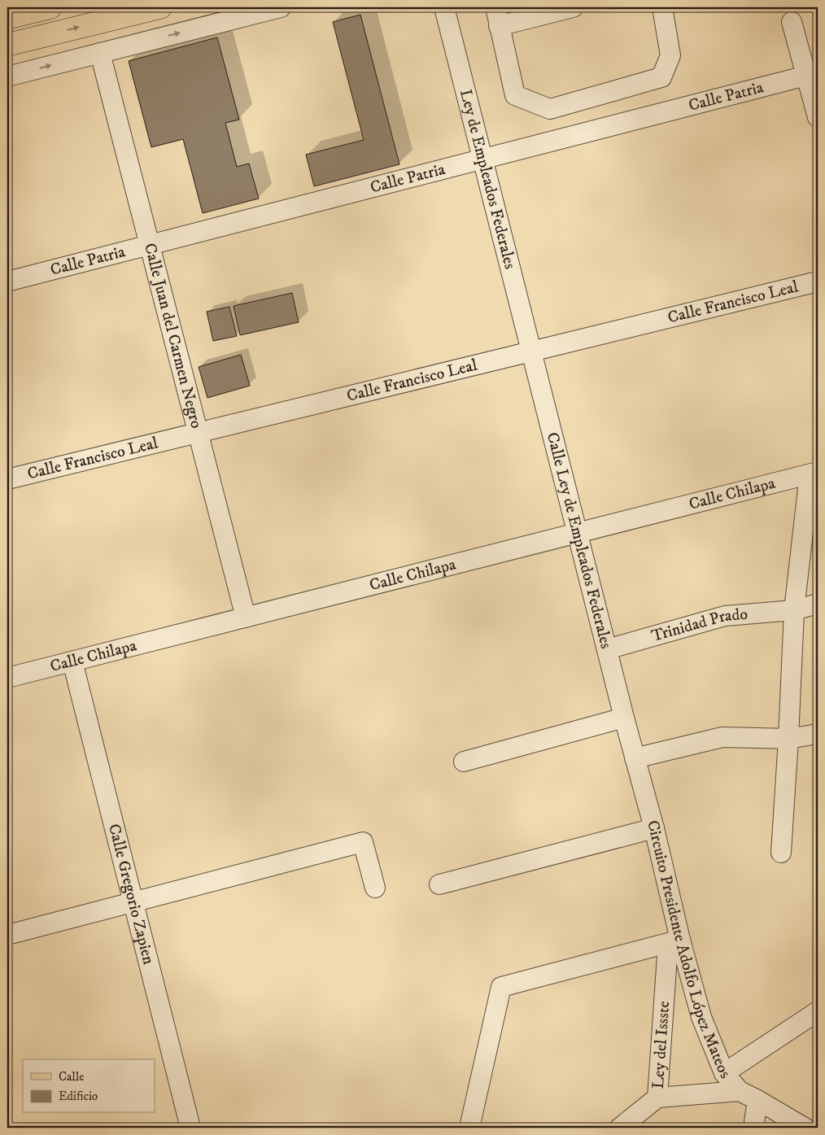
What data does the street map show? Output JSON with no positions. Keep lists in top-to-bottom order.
{
  "streets": {
    "street": [
      "Calle Patria",
      "Ley de Empleados Federales",
      "Calle Francisco Leal",
      "Calle Juan del Carmen Negro",
      "Calle Chilapa",
      "Calle Ley de Empleados Federales",
      "Trinidad Prado",
      "Calle Gregorio Zapien",
      "Circuito Presidente Adolfo López Mateos",
      "Ley del Issste"
    ]
  },
  "crossings": [
    ["Calle Patria", "Ley de Empleados Federales"],
    ["Calle Patria", "Calle Juan del Carmen Negro"],
    ["Ley de Empleados Federales", "Calle Francisco Leal"],
    ["Ley de Empleados Federales", "Calle Ley de Empleados Federales"],
    ["Calle Francisco Leal", "Calle Juan del Carmen Negro"],
    ["Calle Francisco Leal", "Calle Ley de Empleados Federales"],
    ["Calle Juan del Carmen Negro", "Calle Chilapa"],
    ["Calle Chilapa", "Calle Ley de Empleados Federales"],
    ["Calle Chilapa", "Calle Gregorio Zapien"],
    ["Calle Ley de Empleados Federales", "Trinidad Prado"],
    ["Calle Ley de Empleados Federales", "Circuito Presidente Adolfo López Mateos"],
    ["Circuito Presidente Adolfo López Mateos", "Ley del Issste"]
  ],
  "legend": ["Calle", "Edificio"]
}
